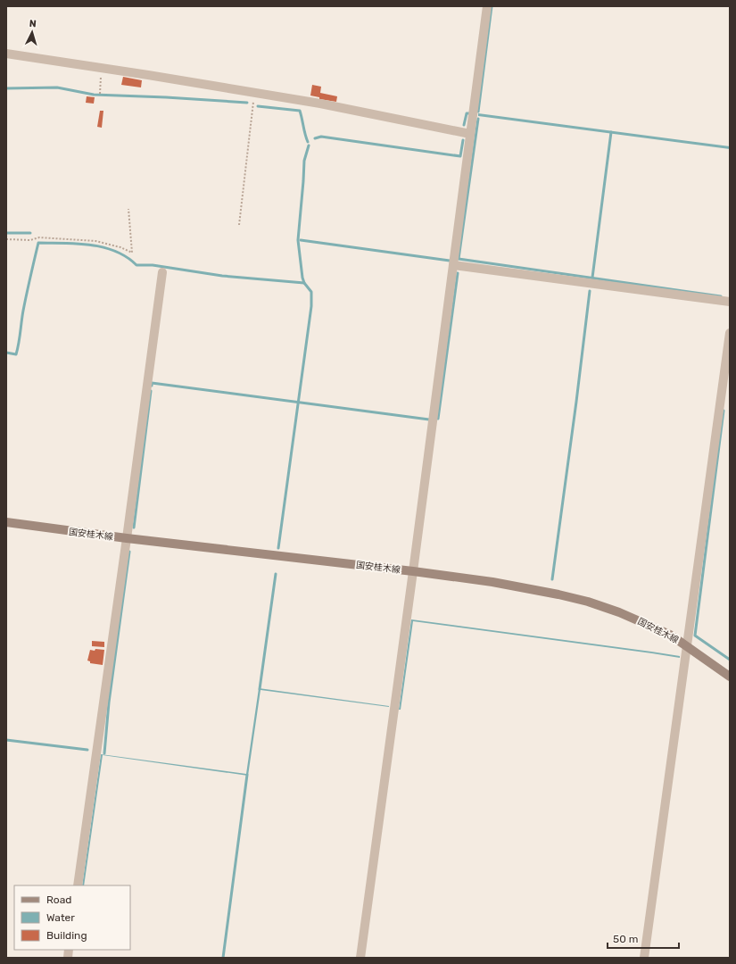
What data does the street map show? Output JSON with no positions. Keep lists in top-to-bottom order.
{
  "streets": {
    "main road": ["国安桂木線"]
  },
  "legend": ["Road", "Water", "Building"],
  "scale_bar": "50 m",
  "north": "top"
}
